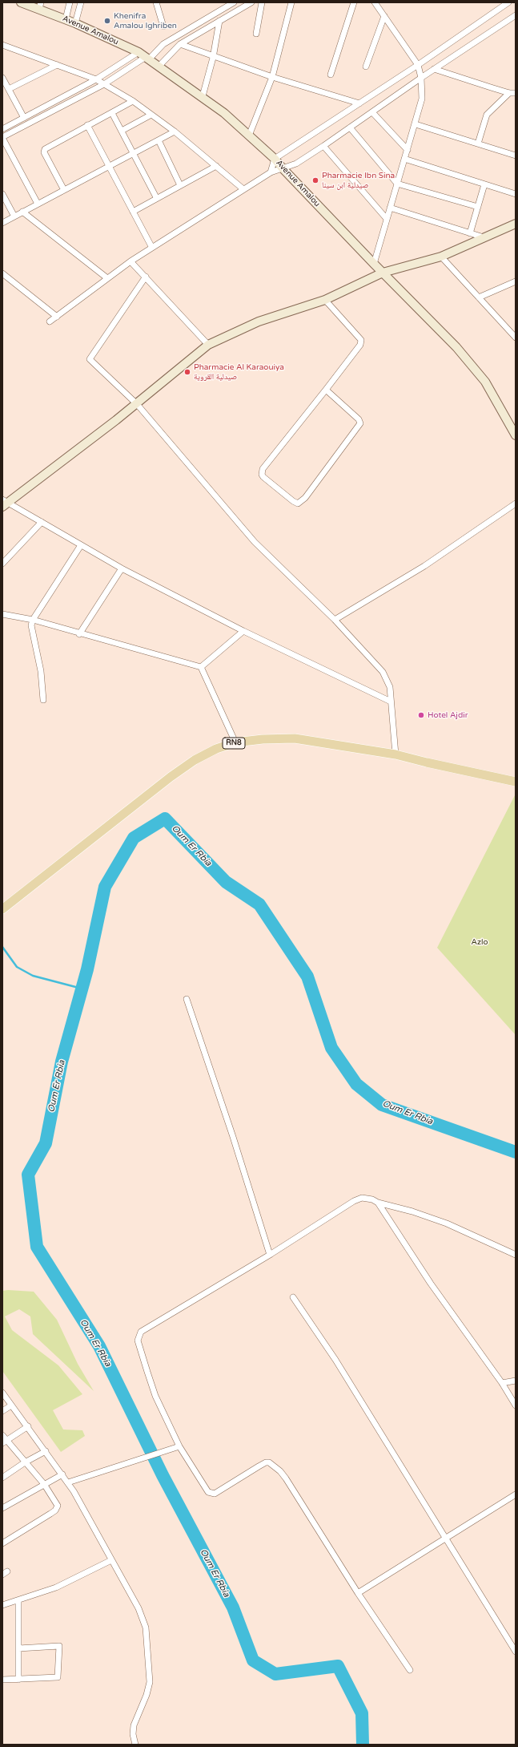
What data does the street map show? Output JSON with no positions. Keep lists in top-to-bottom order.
{
  "streets": {
    "main road": ["Avenue Amalou", "RN8"]
  },
  "water": ["Oum Er Rbia"],
  "parks": ["Azlo"],
  "places": [
    "Khenifra Amalou Ighriben",
    "Pharmacie Ibn Sina صيدلية ابن سينا",
    "Pharmacie Al Karaouiya صيدلية القروية",
    "Hotel Ajdir"
  ]
}
